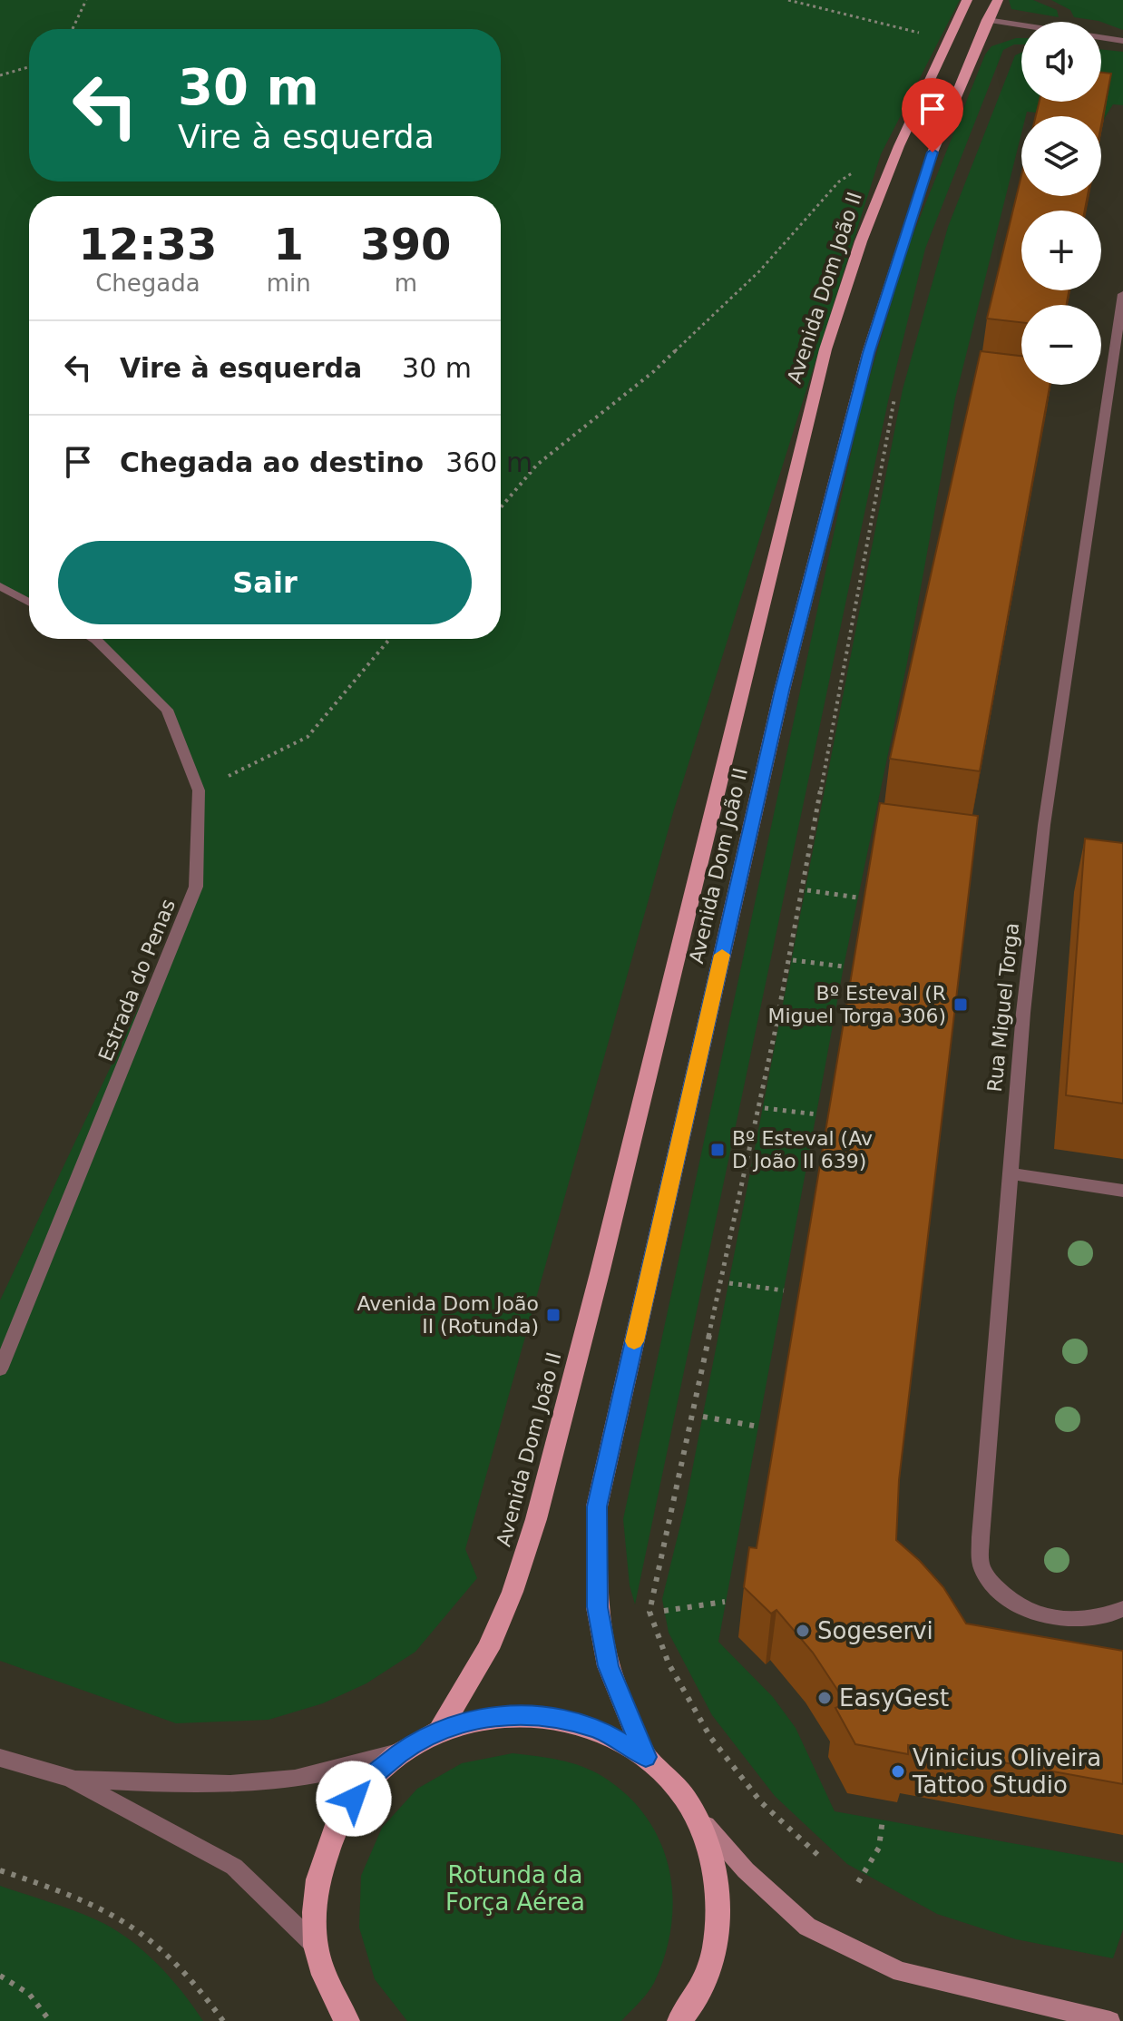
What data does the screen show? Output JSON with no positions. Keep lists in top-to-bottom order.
{
  "streets": {
    "main road": ["Avenida Dom João II"],
    "street": ["Estrada do Penas", "Rua Miguel Torga"]
  },
  "parks": ["Rotunda da Força Aérea"],
  "places": {
    "transit": ["Bº Esteval (R Miguel Torga 306)", "Bº Esteval (Av D João II 639)", "Avenida Dom João II (Rotunda)"],
    "other": ["Sogeservi", "EasyGest", "Vinicius Oliveira Tattoo Studio"]
  },
  "page": {
    "map_buttons": ["+", "−"],
    "turn": ["30 m", "Vire à esquerda"],
    "eta": [
      "12:33",
      "Chegada",
      "1",
      "min",
      "390",
      "m"
    ],
    "list": [
      {
        "name": "Vire à esquerda",
        "value": "30 m"
      },
      {
        "name": "Chegada ao destino",
        "value": "360 m"
      }
    ],
    "buttons": "Sair"
  }
}
